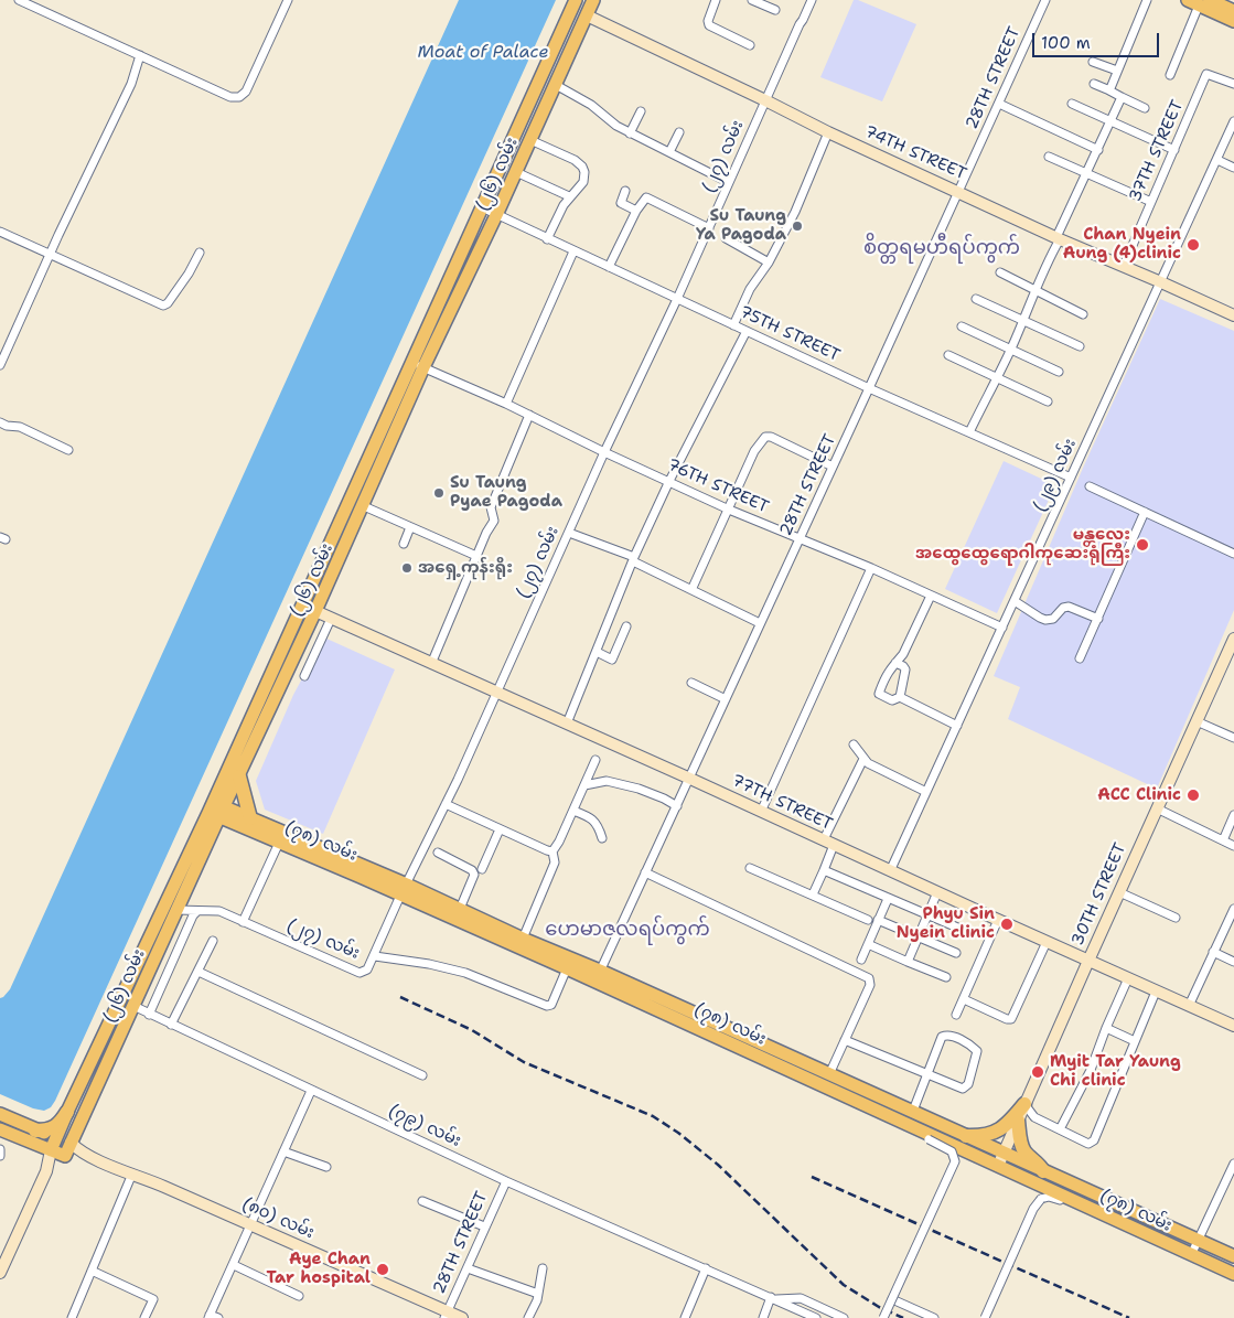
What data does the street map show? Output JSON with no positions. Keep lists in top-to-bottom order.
{
  "streets": {
    "main road": ["(၂၆) လမ်း", "(၇၈) လမ်း", "(၈၀) လမ်း"],
    "street": [
      "28TH STREET",
      "37TH STREET",
      "74TH STREET",
      "(၂၇) လမ်း",
      "75TH STREET",
      "(၂၉) လမ်း",
      "76TH STREET",
      "77TH STREET",
      "30TH STREET",
      "(၇၉) လမ်း"
    ]
  },
  "crossings": [
    ["28TH STREET", "74TH STREET"],
    ["28TH STREET", "75TH STREET"],
    ["28TH STREET", "76TH STREET"],
    ["28TH STREET", "77TH STREET"],
    ["28TH STREET", "(၇၈) လမ်း"],
    ["28TH STREET", "(၇၉) လမ်း"],
    ["28TH STREET", "(၈၀) လမ်း"],
    ["37TH STREET", "74TH STREET"],
    ["74TH STREET", "(၂၇) လမ်း"],
    ["74TH STREET", "(၂၆) လမ်း"],
    ["74TH STREET", "(၂၉) လမ်း"],
    ["(၂၇) လမ်း", "(၂၆) လမ်း"],
    ["(၂၇) လမ်း", "75TH STREET"],
    ["(၂၇) လမ်း", "76TH STREET"],
    ["(၂၇) လမ်း", "77TH STREET"],
    ["(၂၇) လမ်း", "(၇၈) လမ်း"],
    ["(၂၆) လမ်း", "75TH STREET"],
    ["(၂၆) လမ်း", "76TH STREET"],
    ["(၂၆) လမ်း", "77TH STREET"],
    ["(၂၆) လမ်း", "(၇၈) လမ်း"],
    ["(၂၆) လမ်း", "(၇၉) လမ်း"],
    ["(၂၆) လမ်း", "(၈၀) လမ်း"],
    ["75TH STREET", "(၂၉) လမ်း"],
    ["(၂၉) လမ်း", "76TH STREET"],
    ["(၂၉) လမ်း", "77TH STREET"],
    ["77TH STREET", "30TH STREET"],
    ["(၇၈) လမ်း", "30TH STREET"]
  ],
  "districts": ["စိတ္တရမဟီရပ်ကွက်", "ဟေမာဇလရပ်ကွက်"],
  "water": ["Moat of Palace"],
  "places": [
    "Su Taung Ya Pagoda",
    "Chan Nyein Aung (4)clinic",
    "Su Taung Pyae Pagoda",
    "မန္တလေး အထွေထွေရောဂါကုဆေးရုံကြီး",
    "အရှေ့ကုန်းရိုး",
    "ACC Clinic",
    "Phyu Sin Nyein clinic",
    "Myit Tar Yaung Chi clinic",
    "Aye Chan Tar hospital"
  ],
  "scale_bar": "100 m"
}
